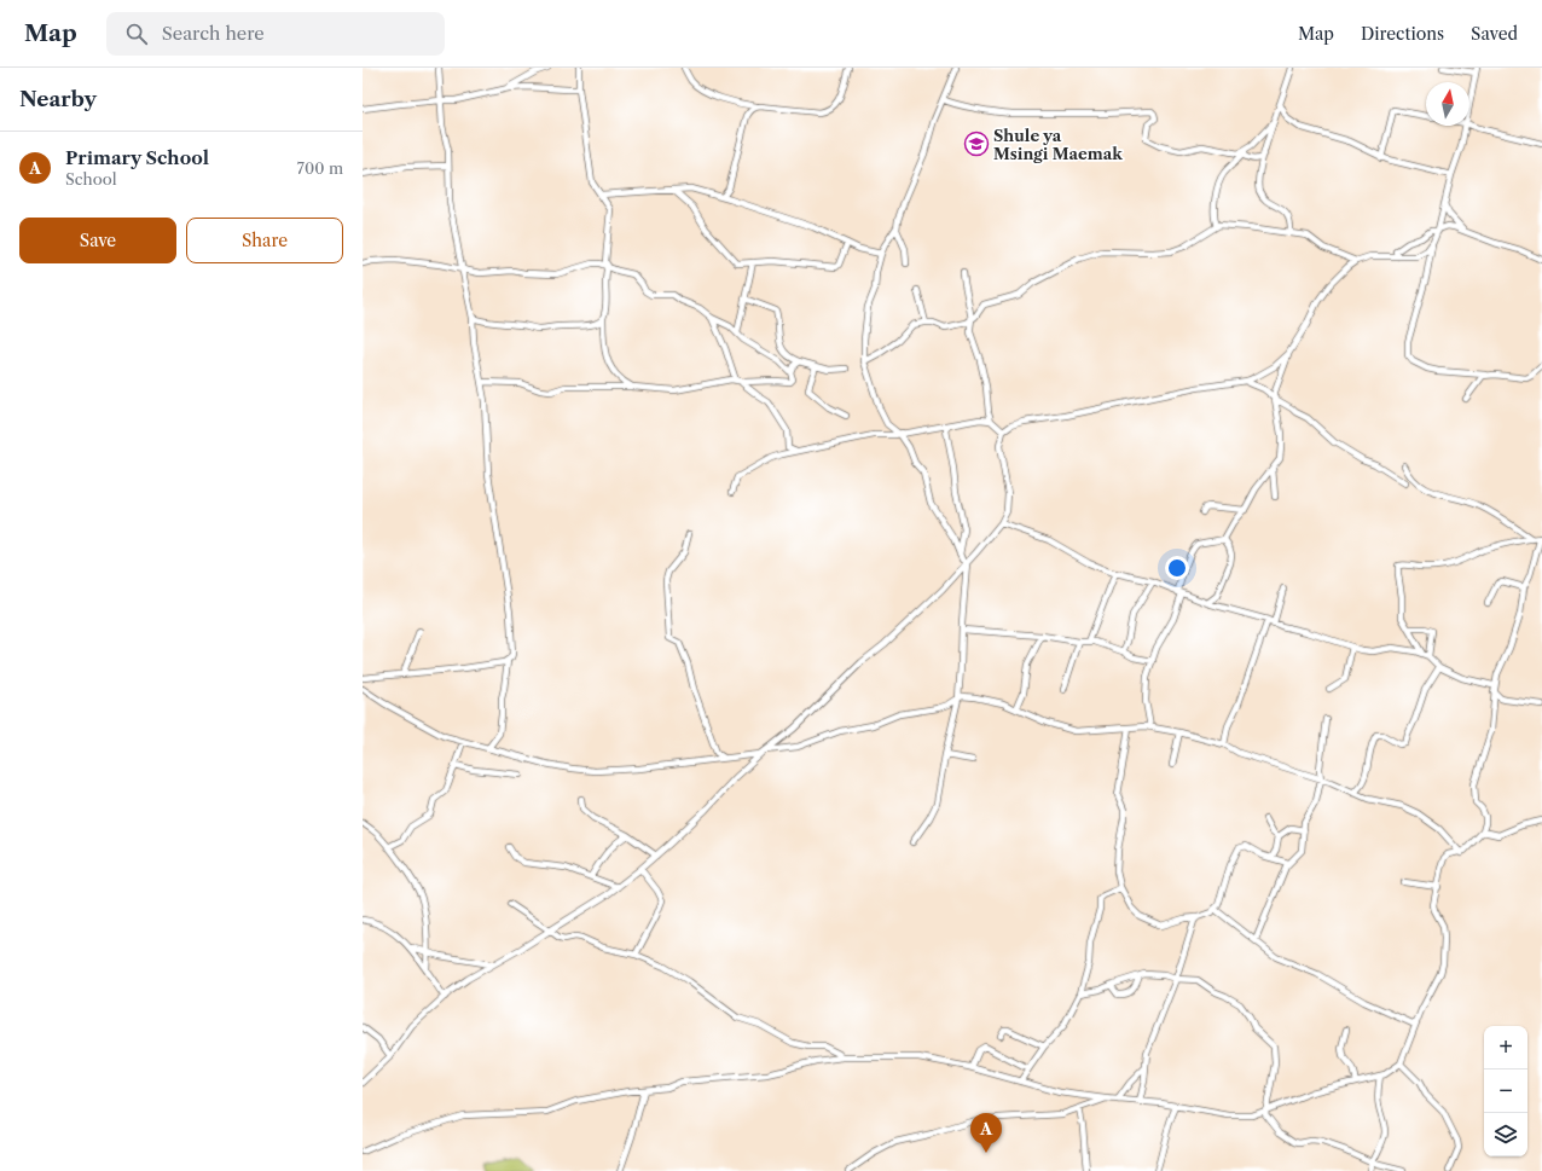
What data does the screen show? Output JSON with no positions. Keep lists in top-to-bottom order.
{
  "places": {
    "school or university": ["Shule ya Msingi Maemak"]
  },
  "north": "top",
  "page": {
    "header": "Map",
    "search": "Search here",
    "nav": ["Map", "Directions", "Saved"],
    "heading": "Nearby",
    "list": [
      {
        "mark": "A",
        "name": "Primary School",
        "note": "School",
        "value": "700 m"
      }
    ],
    "buttons": ["Save", "Share"],
    "map_buttons": ["+", "−"],
    "pins": "A"
  }
}
